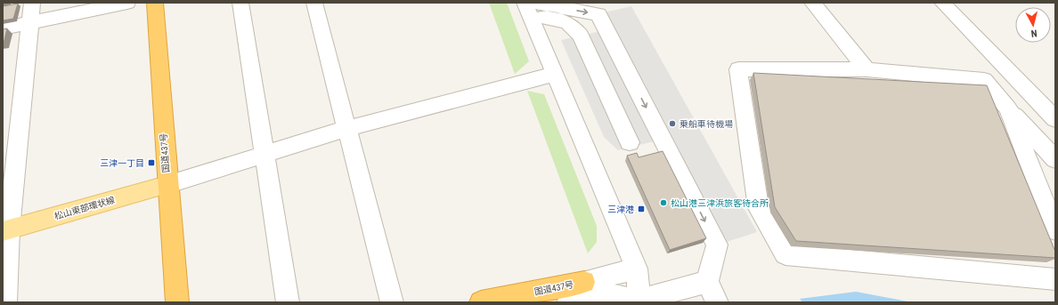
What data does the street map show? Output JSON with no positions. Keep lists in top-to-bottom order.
{
  "streets": {
    "highway": ["国道437号"],
    "main road": ["松山東部環状線"]
  },
  "crossings": [
    ["国道437号", "松山東部環状線"]
  ],
  "places": {
    "other": ["乗船車待機場", "松山港三津浜旅客待合所"],
    "transit": ["三津一丁目", "三津港"]
  },
  "north": "bottom"
}
